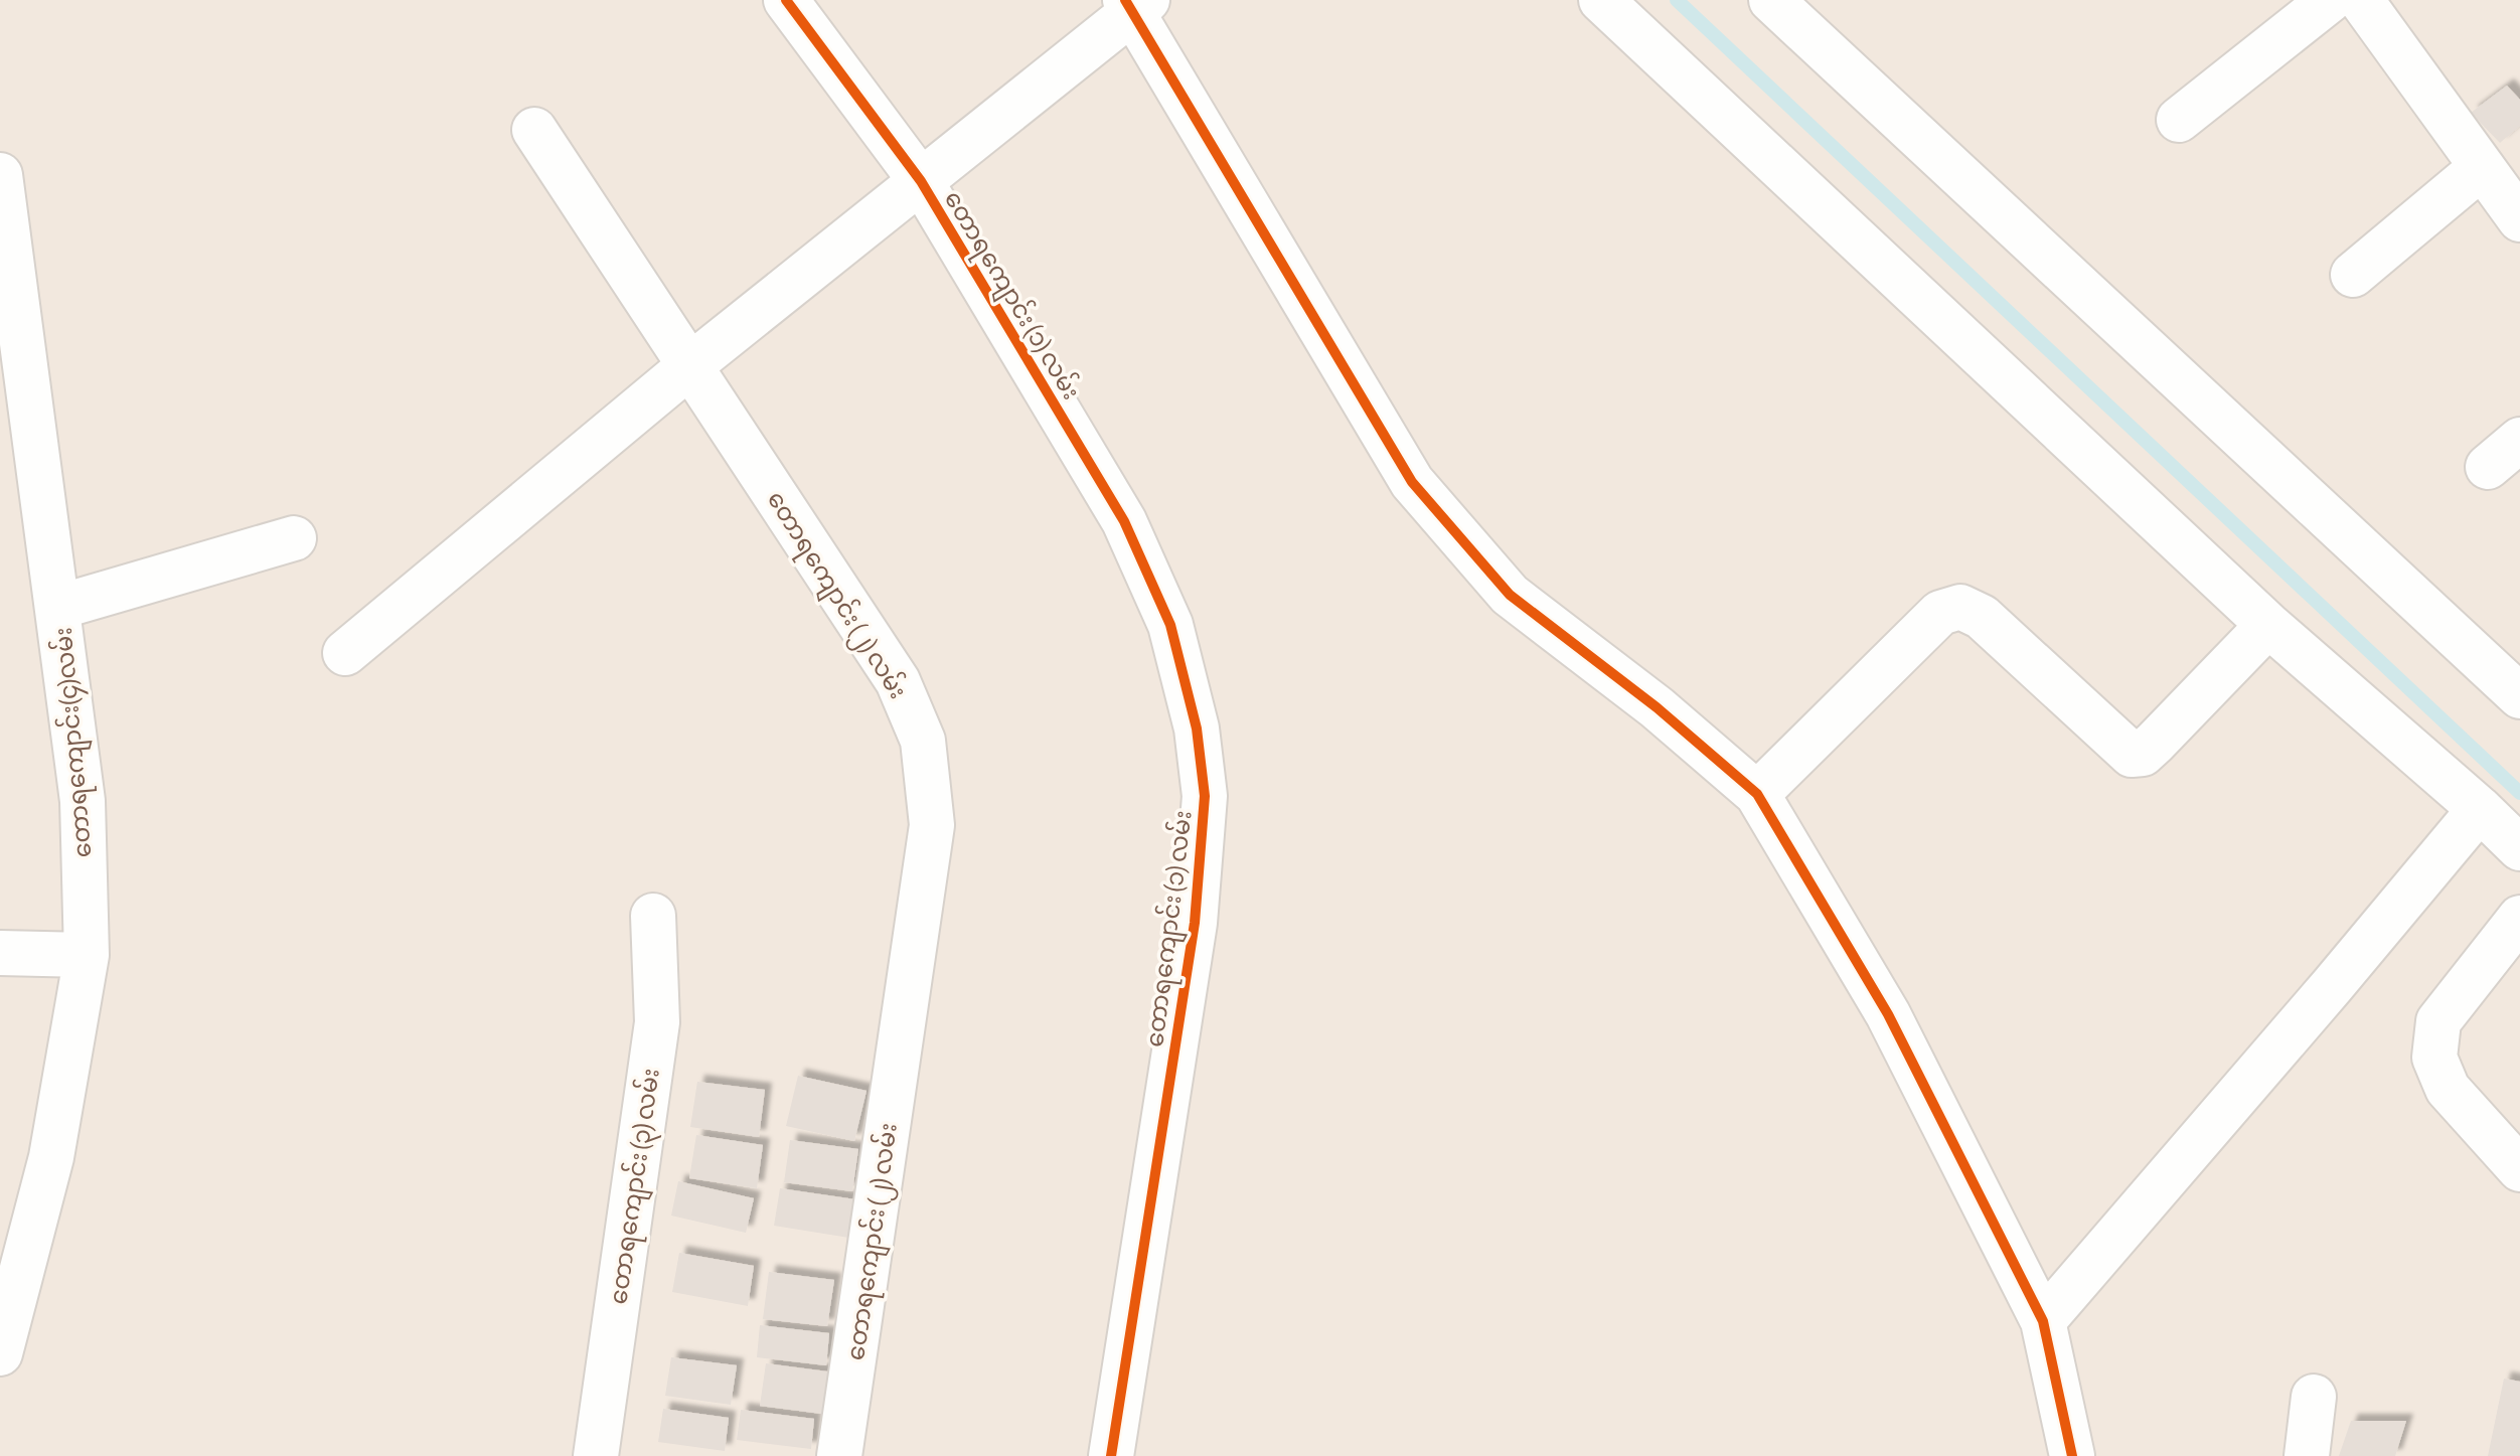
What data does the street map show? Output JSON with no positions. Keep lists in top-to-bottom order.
{
  "streets": {
    "street": [
      "တောရကျောင်း (၁) လမ်း",
      "တောရကျောင်း (၂) လမ်း",
      "တောရကျောင်း(၄)လမ်း",
      "တောရကျောင်း (၃) လမ်း"
    ]
  }
}
